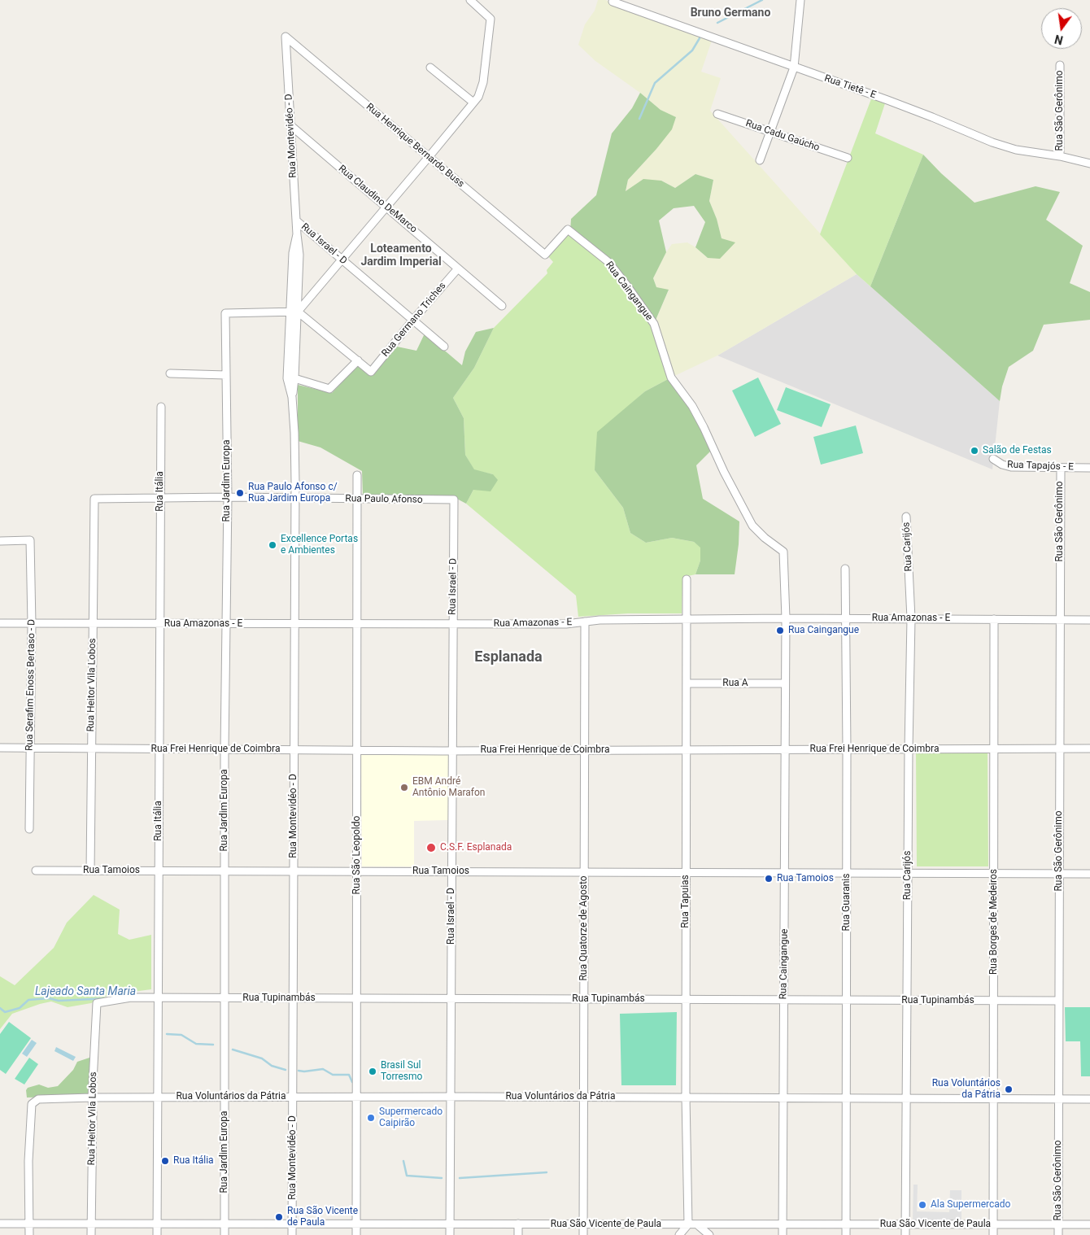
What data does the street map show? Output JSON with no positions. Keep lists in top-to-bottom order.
{
  "streets": {
    "street": [
      "Rua Tietê - E",
      "Rua São Gerônimo",
      "Rua Montevidéo - D",
      "Rua Cadu Gaúcho",
      "Rua Henrique Bernardo Buss",
      "Rua Claudino DeMarco",
      "Rua Israel - D",
      "Rua Caingangue",
      "Rua Germano Triches",
      "Rua Tapajós - E",
      "Rua Jardim Europa",
      "Rua Itália",
      "Rua Paulo Afonso",
      "Rua Carijós",
      "Rua Amazonas - E",
      "Rua A",
      "Rua Serafim Enoss Bertaso - D",
      "Rua Heitor Vila Lobos",
      "Rua Frei Henrique de Coimbra",
      "Rua São Leopoldo",
      "Rua Tamoios",
      "Rua Tapuias",
      "Rua Guaranis",
      "Rua Borges de Medeiros",
      "Rua Quatorze de Agosto",
      "Rua Tupinambás",
      "Rua Voluntários da Pátria",
      "Rua São Vicente de Paula"
    ]
  },
  "crossings": [
    ["Rua Tietê - E", "Rua São Gerônimo"],
    ["Rua São Gerônimo", "Rua Tapajós - E"],
    ["Rua São Gerônimo", "Rua Amazonas - E"],
    ["Rua São Gerônimo", "Rua Frei Henrique de Coimbra"],
    ["Rua São Gerônimo", "Rua Tamoios"],
    ["Rua São Gerônimo", "Rua Tupinambás"],
    ["Rua São Gerônimo", "Rua Voluntários da Pátria"],
    ["Rua São Gerônimo", "Rua São Vicente de Paula"],
    ["Rua Montevidéo - D", "Rua Henrique Bernardo Buss"],
    ["Rua Montevidéo - D", "Rua Claudino DeMarco"],
    ["Rua Montevidéo - D", "Rua Israel - D"],
    ["Rua Montevidéo - D", "Rua Jardim Europa"],
    ["Rua Montevidéo - D", "Rua Paulo Afonso"],
    ["Rua Montevidéo - D", "Rua Amazonas - E"],
    ["Rua Montevidéo - D", "Rua Frei Henrique de Coimbra"],
    ["Rua Montevidéo - D", "Rua Tamoios"],
    ["Rua Montevidéo - D", "Rua Tupinambás"],
    ["Rua Montevidéo - D", "Rua Voluntários da Pátria"],
    ["Rua Montevidéo - D", "Rua São Vicente de Paula"],
    ["Rua Henrique Bernardo Buss", "Rua Caingangue"],
    ["Rua Claudino DeMarco", "Rua Germano Triches"],
    ["Rua Israel - D", "Rua Germano Triches"],
    ["Rua Israel - D", "Rua Paulo Afonso"],
    ["Rua Israel - D", "Rua Amazonas - E"],
    ["Rua Israel - D", "Rua Frei Henrique de Coimbra"],
    ["Rua Israel - D", "Rua Tamoios"],
    ["Rua Israel - D", "Rua Tupinambás"],
    ["Rua Israel - D", "Rua Voluntários da Pátria"],
    ["Rua Israel - D", "Rua São Vicente de Paula"],
    ["Rua Caingangue", "Rua Amazonas - E"],
    ["Rua Caingangue", "Rua A"],
    ["Rua Caingangue", "Rua Frei Henrique de Coimbra"],
    ["Rua Caingangue", "Rua Tamoios"],
    ["Rua Caingangue", "Rua Tupinambás"],
    ["Rua Caingangue", "Rua Voluntários da Pátria"],
    ["Rua Caingangue", "Rua São Vicente de Paula"],
    ["Rua Jardim Europa", "Rua Paulo Afonso"],
    ["Rua Jardim Europa", "Rua Amazonas - E"],
    ["Rua Jardim Europa", "Rua Frei Henrique de Coimbra"],
    ["Rua Jardim Europa", "Rua Tamoios"],
    ["Rua Jardim Europa", "Rua Tupinambás"],
    ["Rua Jardim Europa", "Rua Voluntários da Pátria"],
    ["Rua Jardim Europa", "Rua São Vicente de Paula"],
    ["Rua Itália", "Rua Paulo Afonso"],
    ["Rua Itália", "Rua Amazonas - E"],
    ["Rua Itália", "Rua Frei Henrique de Coimbra"],
    ["Rua Itália", "Rua Tamoios"],
    ["Rua Itália", "Rua Tupinambás"],
    ["Rua Itália", "Rua Voluntários da Pátria"],
    ["Rua Itália", "Rua São Vicente de Paula"],
    ["Rua Paulo Afonso", "Rua Heitor Vila Lobos"],
    ["Rua Paulo Afonso", "Rua São Leopoldo"],
    ["Rua Carijós", "Rua Amazonas - E"],
    ["Rua Carijós", "Rua Frei Henrique de Coimbra"],
    ["Rua Carijós", "Rua Tamoios"],
    ["Rua Carijós", "Rua Tupinambás"],
    ["Rua Carijós", "Rua Voluntários da Pátria"],
    ["Rua Carijós", "Rua São Vicente de Paula"],
    ["Rua Amazonas - E", "Rua Serafim Enoss Bertaso - D"],
    ["Rua Amazonas - E", "Rua Heitor Vila Lobos"],
    ["Rua Amazonas - E", "Rua São Leopoldo"],
    ["Rua Amazonas - E", "Rua Tapuias"],
    ["Rua Amazonas - E", "Rua Guaranis"],
    ["Rua Amazonas - E", "Rua Borges de Medeiros"],
    ["Rua Amazonas - E", "Rua Quatorze de Agosto"],
    ["Rua A", "Rua Tapuias"],
    ["Rua Serafim Enoss Bertaso - D", "Rua Frei Henrique de Coimbra"],
    ["Rua Heitor Vila Lobos", "Rua Frei Henrique de Coimbra"],
    ["Rua Heitor Vila Lobos", "Rua Tamoios"],
    ["Rua Heitor Vila Lobos", "Rua Tupinambás"],
    ["Rua Heitor Vila Lobos", "Rua Voluntários da Pátria"],
    ["Rua Heitor Vila Lobos", "Rua São Vicente de Paula"],
    ["Rua Frei Henrique de Coimbra", "Rua São Leopoldo"],
    ["Rua Frei Henrique de Coimbra", "Rua Tapuias"],
    ["Rua Frei Henrique de Coimbra", "Rua Guaranis"],
    ["Rua Frei Henrique de Coimbra", "Rua Borges de Medeiros"],
    ["Rua Frei Henrique de Coimbra", "Rua Quatorze de Agosto"],
    ["Rua São Leopoldo", "Rua Tamoios"],
    ["Rua São Leopoldo", "Rua Tupinambás"],
    ["Rua São Leopoldo", "Rua Voluntários da Pátria"],
    ["Rua São Leopoldo", "Rua São Vicente de Paula"],
    ["Rua Tamoios", "Rua Tapuias"],
    ["Rua Tamoios", "Rua Guaranis"],
    ["Rua Tamoios", "Rua Borges de Medeiros"],
    ["Rua Tamoios", "Rua Quatorze de Agosto"],
    ["Rua Tapuias", "Rua Tupinambás"],
    ["Rua Tapuias", "Rua Voluntários da Pátria"],
    ["Rua Tapuias", "Rua São Vicente de Paula"],
    ["Rua Guaranis", "Rua Tupinambás"],
    ["Rua Guaranis", "Rua Voluntários da Pátria"],
    ["Rua Guaranis", "Rua São Vicente de Paula"],
    ["Rua Borges de Medeiros", "Rua Tupinambás"],
    ["Rua Borges de Medeiros", "Rua Voluntários da Pátria"],
    ["Rua Borges de Medeiros", "Rua São Vicente de Paula"],
    ["Rua Quatorze de Agosto", "Rua Tupinambás"],
    ["Rua Quatorze de Agosto", "Rua Voluntários da Pátria"],
    ["Rua Quatorze de Agosto", "Rua São Vicente de Paula"],
    ["Rua Voluntários da Pátria", "Rua São Vicente de Paula"]
  ],
  "districts": ["Bruno Germano", "Loteamento Jardim Imperial", "Esplanada"],
  "water": ["Lajeado Santa Maria"],
  "places": [
    "Salão de Festas",
    "Rua Paulo Afonso c/ Rua Jardim Europa",
    "Excellence Portas e Ambientes",
    "Rua Caingangue",
    "EBM André Antônio Marafon",
    "C.S.F. Esplanada",
    "Rua Tamoios",
    "Brasil Sul Torresmo",
    "Rua Voluntários da Pátria",
    "Supermercado Caipirão",
    "Rua Itália",
    "Ala Supermercado",
    "Rua São Vicente de Paula"
  ],
  "north": "bottom"
}
